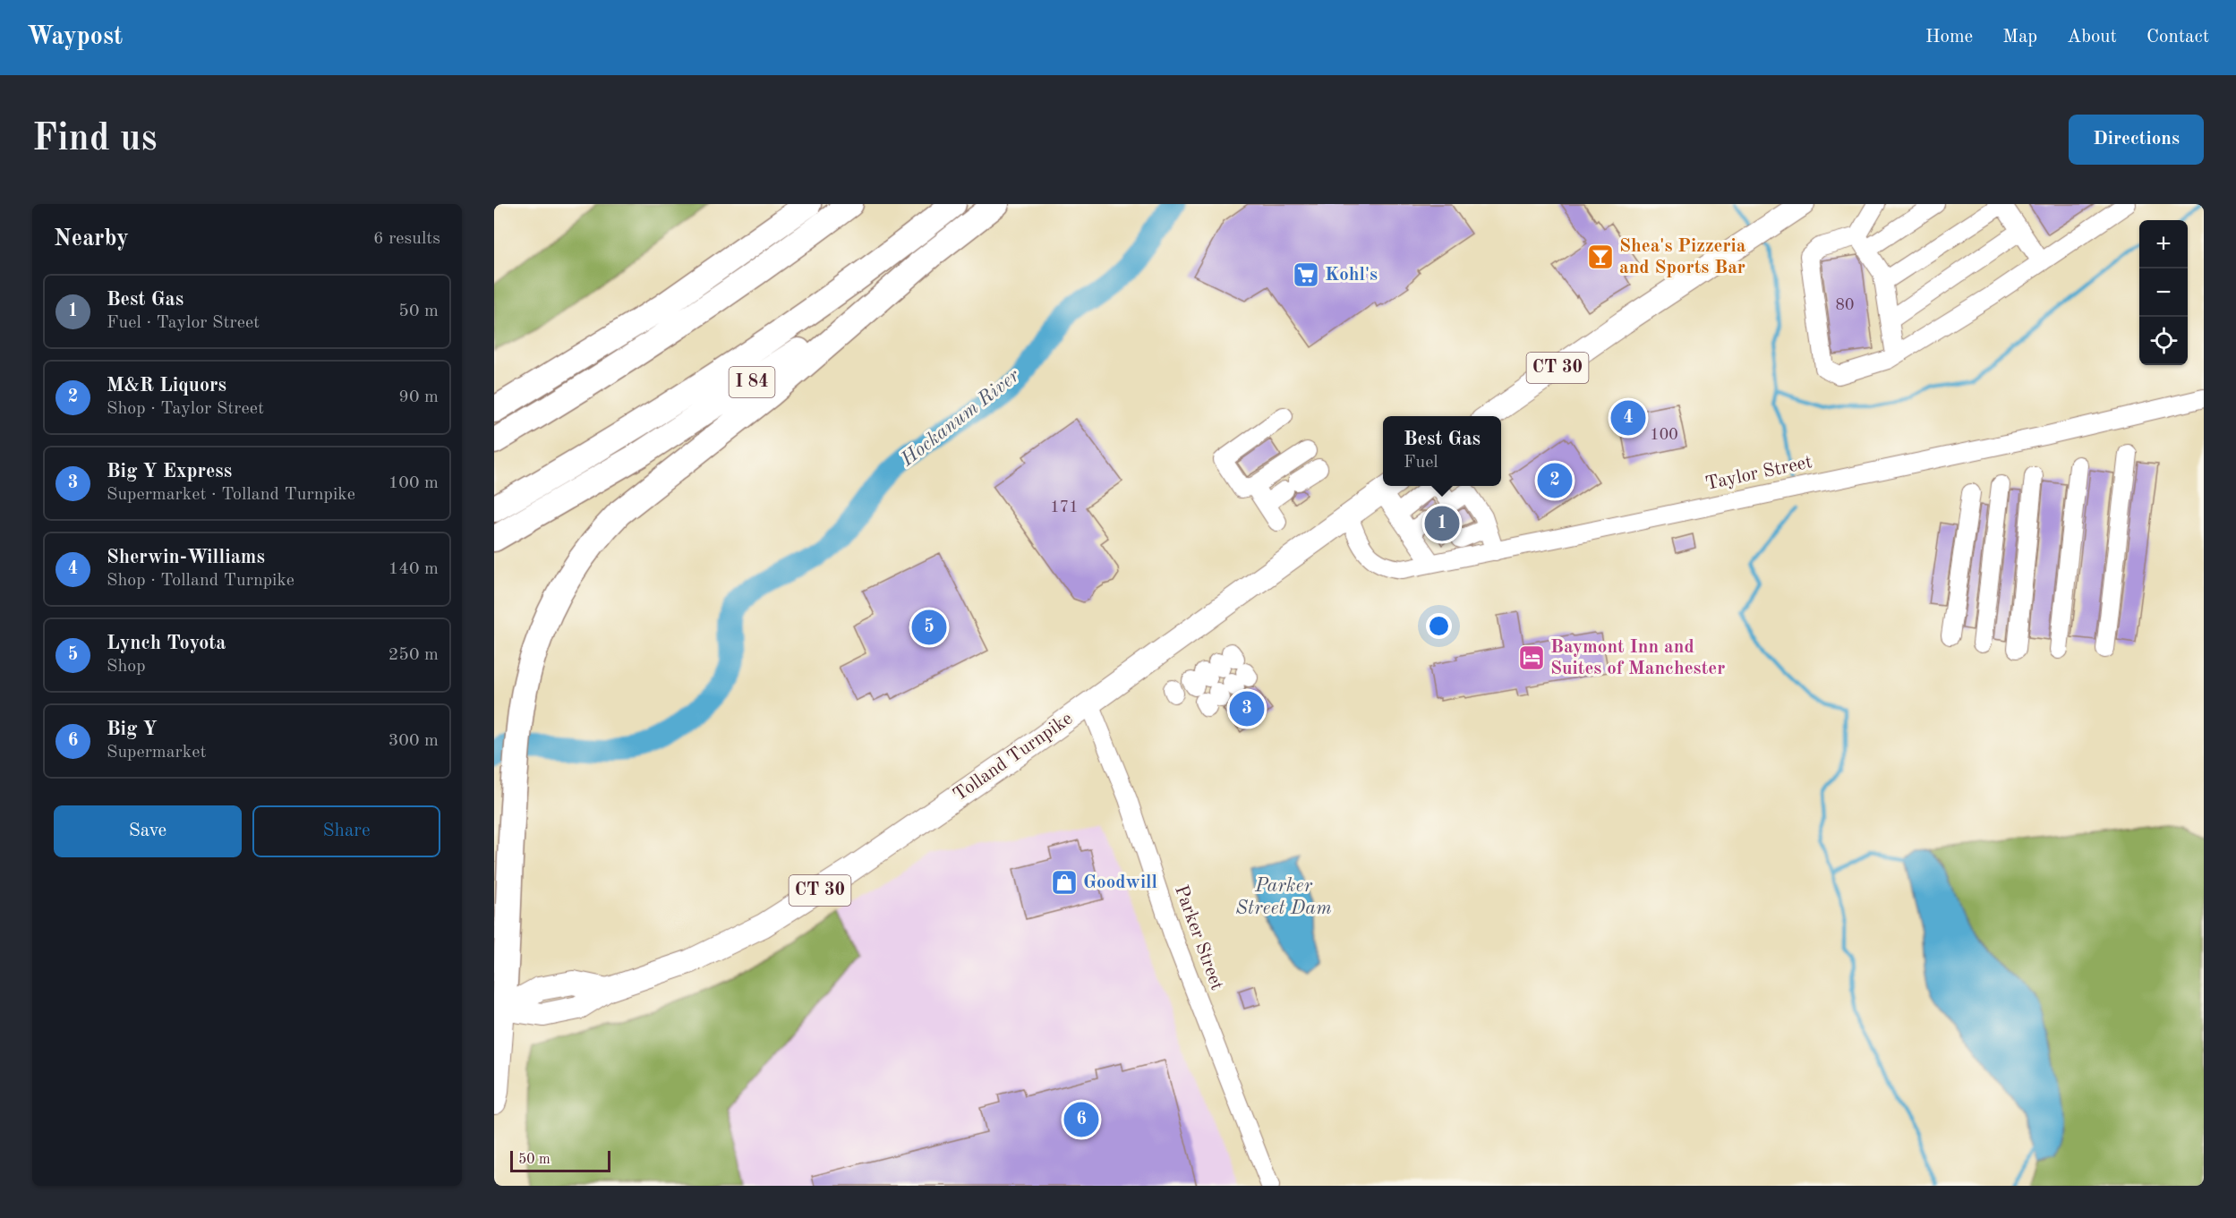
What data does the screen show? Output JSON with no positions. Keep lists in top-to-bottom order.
{
  "streets": {
    "highway": ["I 84"],
    "main road": ["CT 30", "Tolland Turnpike"],
    "street": ["Taylor Street", "Parker Street"]
  },
  "crossings": [
    ["Taylor Street", "Tolland Turnpike"],
    ["Tolland Turnpike", "Parker Street"]
  ],
  "water": ["Hockanum River", "Parker Street Dam"],
  "places": {
    "bar": ["Shea's Pizzeria and Sports Bar"],
    "supermarket": ["Kohl's"],
    "hotel": ["Baymont Inn and Suites of Manchester"],
    "shop": ["Goodwill"]
  },
  "house_numbers": ["80", "100", "171"],
  "scale_bar": "50 m",
  "page": {
    "header": "Waypost",
    "nav": [
      "Home",
      "Map",
      "About",
      "Contact"
    ],
    "buttons": [
      "Directions",
      ["Save", "Share"]
    ],
    "title": "Find us",
    "heading": ["Nearby", "6 results"],
    "map_buttons": ["+", "−"],
    "list": [
      {
        "mark": "1",
        "name": "Best Gas",
        "note": "Fuel · Taylor Street",
        "value": "50 m"
      },
      {
        "mark": "2",
        "name": "M&R Liquors",
        "note": "Shop · Taylor Street",
        "value": "90 m"
      },
      {
        "mark": "3",
        "name": "Big Y Express",
        "note": "Supermarket · Tolland Turnpike",
        "value": "100 m"
      },
      {
        "mark": "4",
        "name": "Sherwin-Williams",
        "note": "Shop · Tolland Turnpike",
        "value": "140 m"
      },
      {
        "mark": "5",
        "name": "Lynch Toyota",
        "note": "Shop",
        "value": "250 m"
      },
      {
        "mark": "6",
        "name": "Big Y",
        "note": "Supermarket",
        "value": "300 m"
      }
    ],
    "pins": [
      "4",
      "2",
      "1",
      "5",
      "3",
      "6"
    ],
    "popup": ["Best Gas", "Fuel"],
    "scale": "50 m"
  }
}
